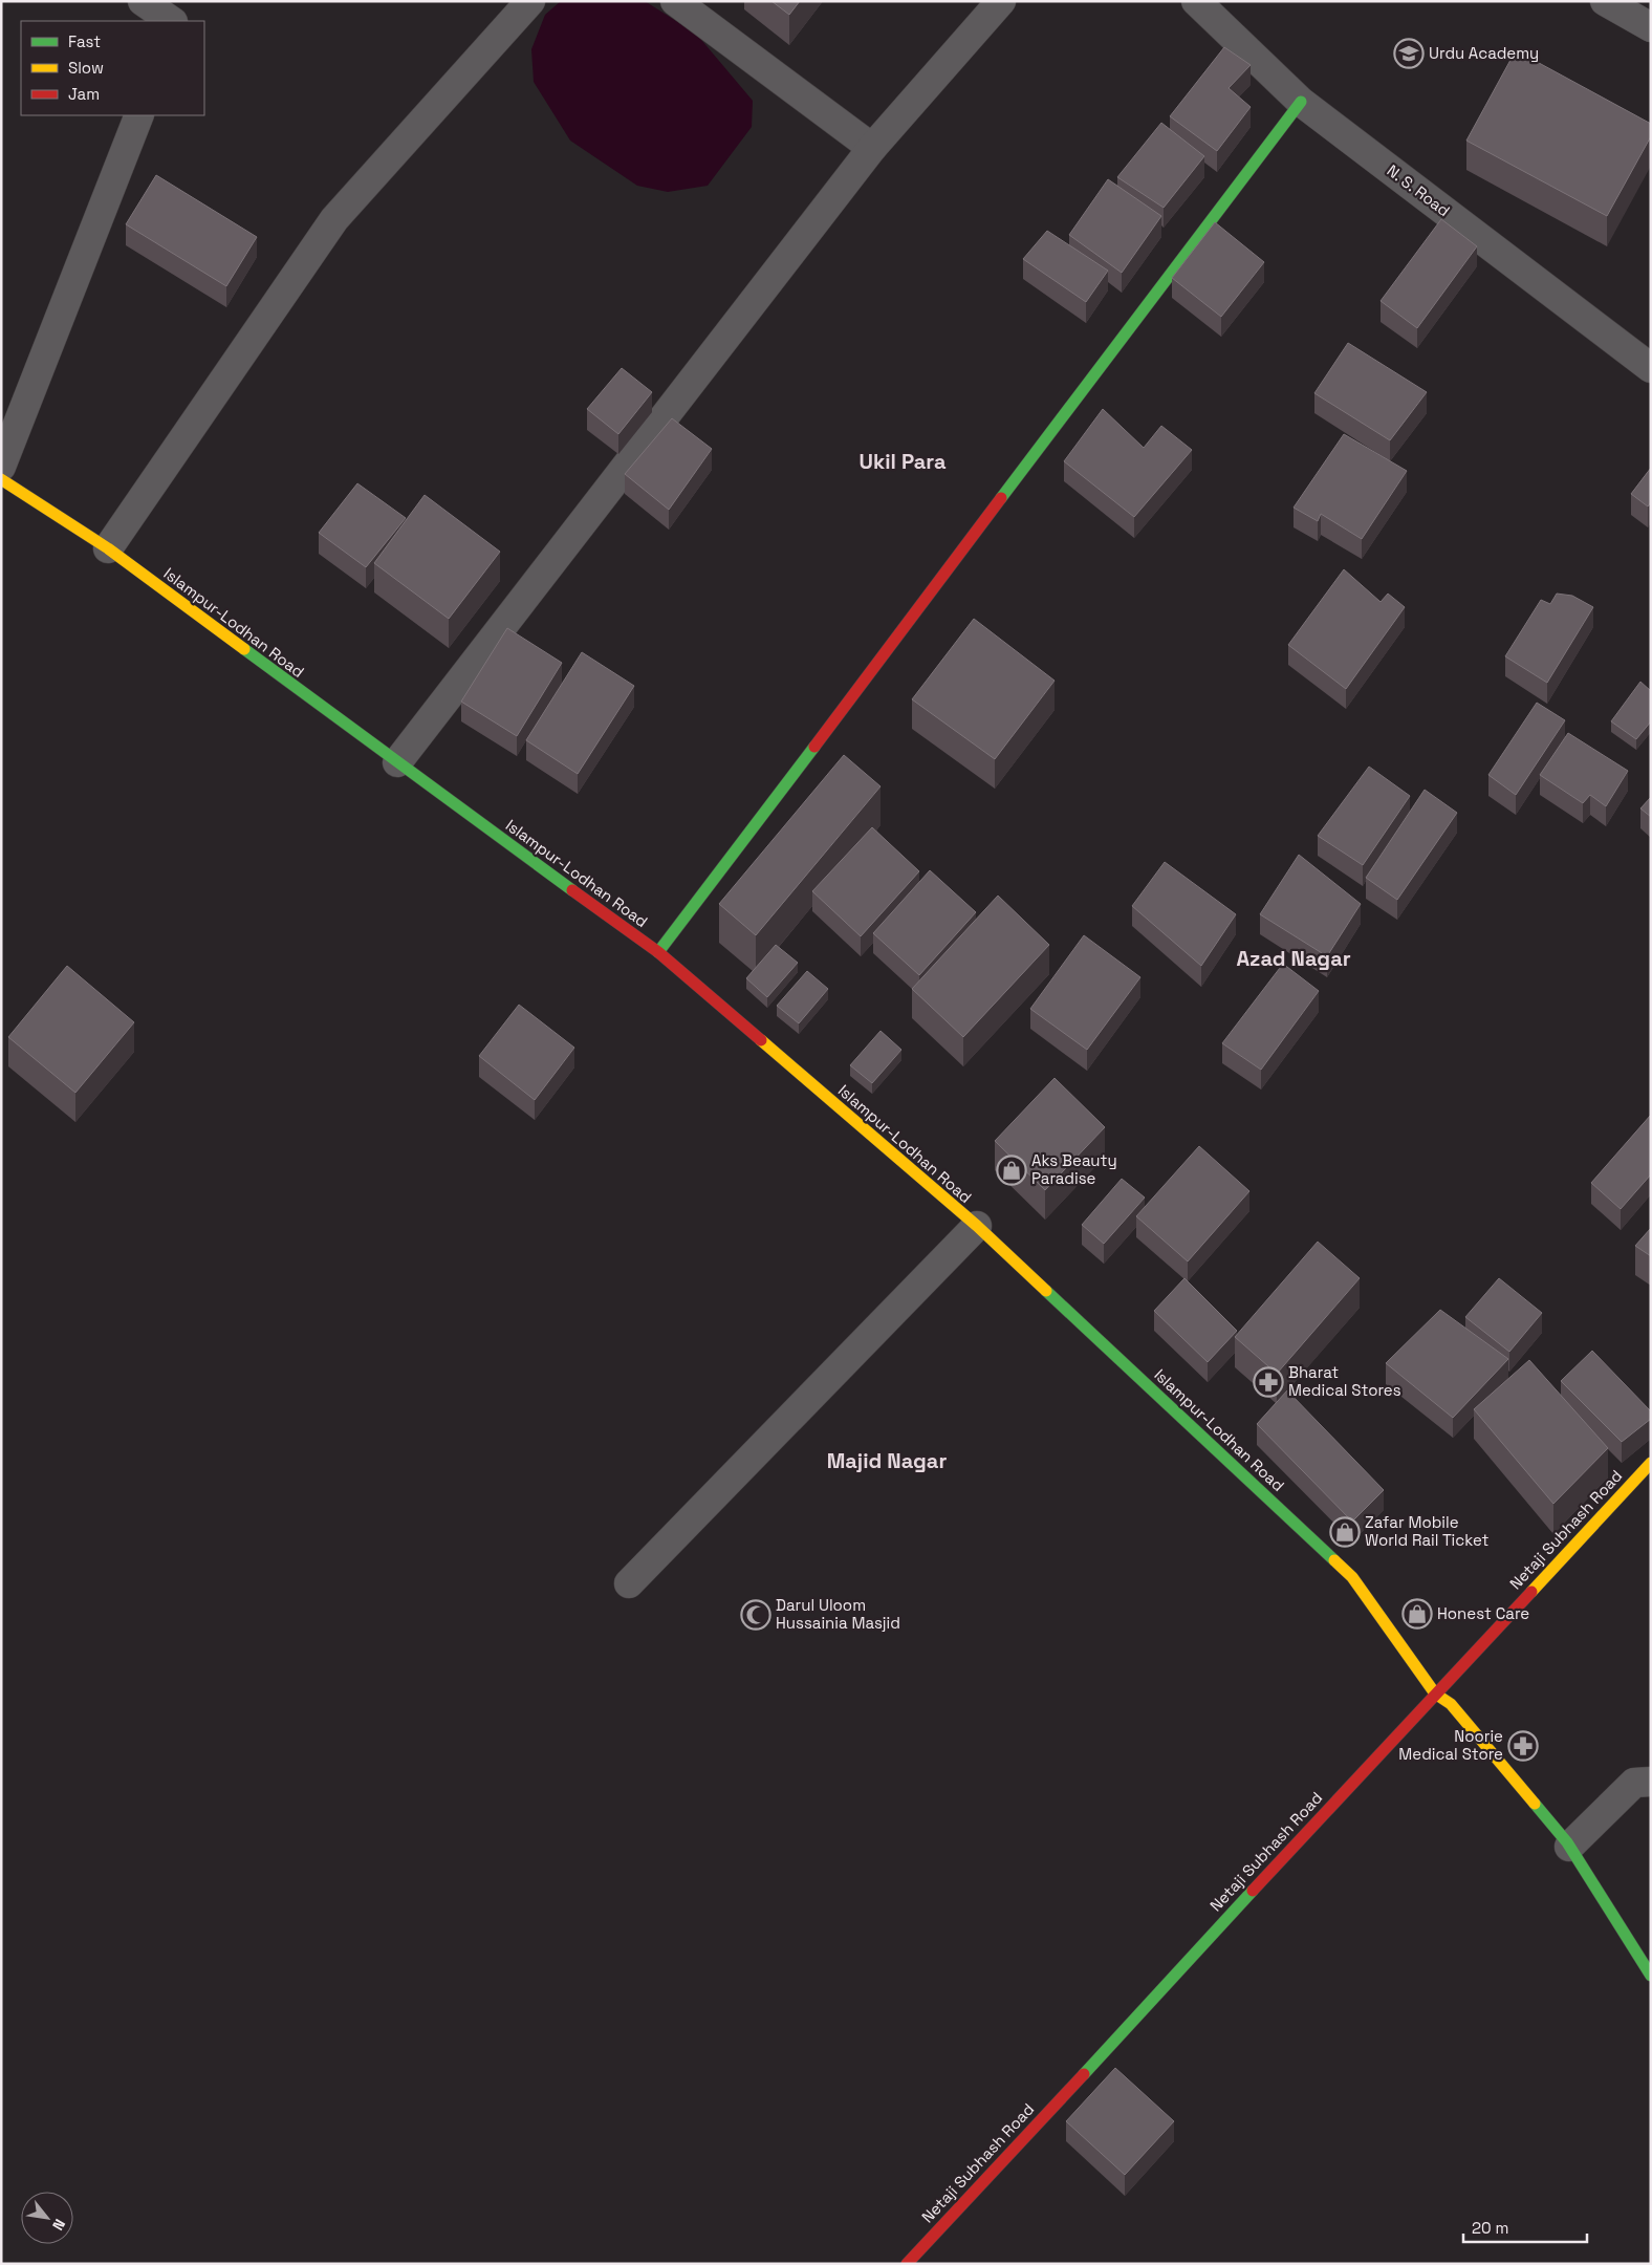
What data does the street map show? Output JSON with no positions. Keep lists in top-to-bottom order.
{
  "streets": {
    "main road": ["Islampur-Lodhan Road", "Netaji Subhash Road"],
    "street": ["N. S. Road"]
  },
  "crossings": [
    ["Islampur-Lodhan Road", "Netaji Subhash Road"]
  ],
  "districts": ["Ukil Para", "Azad Nagar", "Majid Nagar"],
  "places": {
    "school or university": ["Urdu Academy"],
    "shop": ["Aks Beauty Paradise", "Zafar Mobile World Rail Ticket", "Honest Care"],
    "pharmacy": ["Bharat Medical Stores", "Noorie Medical Store"],
    "mosque": ["Darul Uloom Hussainia Masjid"]
  },
  "legend": ["Fast", "Slow", "Jam"],
  "scale_bar": "20 m",
  "north": "bottom right"
}
